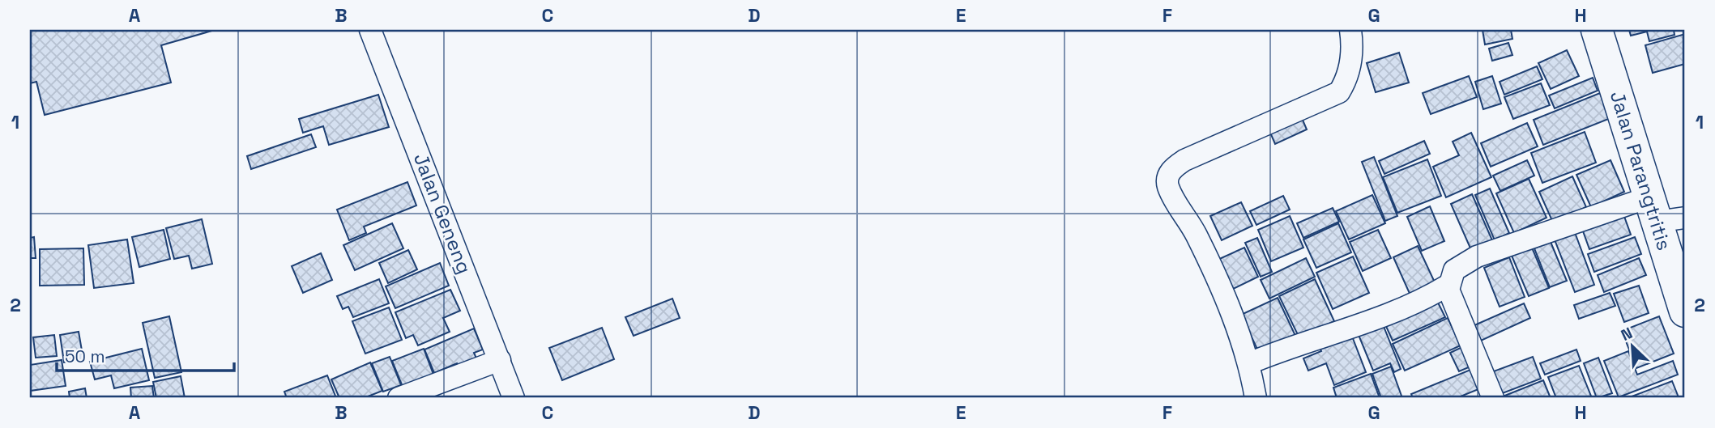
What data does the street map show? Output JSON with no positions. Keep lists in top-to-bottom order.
{
  "streets": {
    "main road": ["Jalan Parangtritis"],
    "street": ["Jalan Geneng"]
  },
  "scale_bar": "50 m",
  "north": "top left",
  "grid": {
    "columns": [
      "A",
      "B",
      "C",
      "D",
      "E",
      "F",
      "G",
      "H"
    ],
    "rows": ["1", "2"]
  }
}
